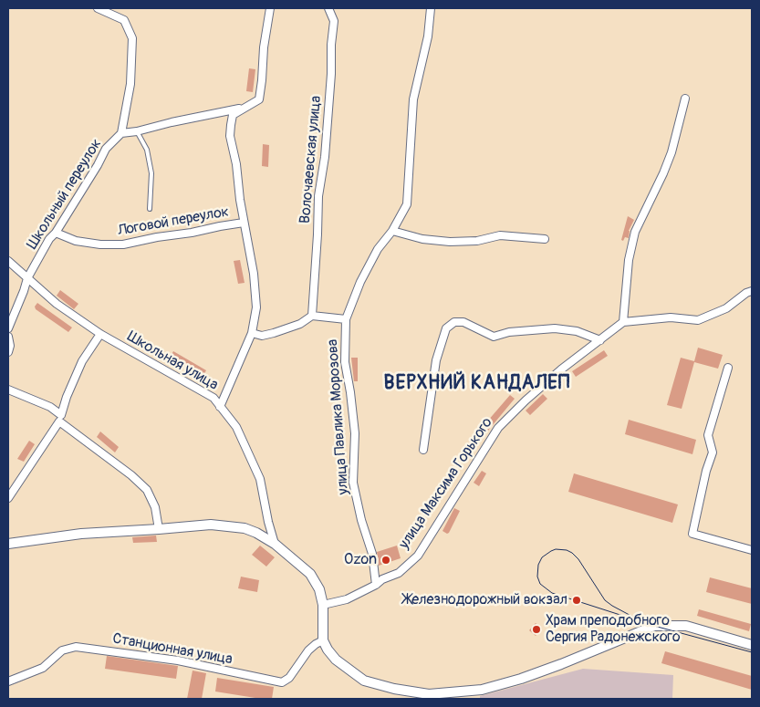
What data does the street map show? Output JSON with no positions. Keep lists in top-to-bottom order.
{
  "streets": {
    "street": [
      "Волочаевская улица",
      "Школьный переулок",
      "Логовой переулок",
      "Школьная улица",
      "улица Павлика Морозова",
      "улица Максима Горького",
      "Станционная улица"
    ]
  },
  "crossings": [
    ["Школьный переулок", "Логовой переулок"],
    ["Школьный переулок", "Школьная улица"],
    ["Логовой переулок", "Школьная улица"],
    ["улица Павлика Морозова", "улица Максима Горького"]
  ],
  "districts": ["ВЕРХНИЙ КАНДАЛЕП"],
  "places": ["Ozon", "Железнодорожный вокзал", "Храм преподобного Сергия Радонежского"]
}
